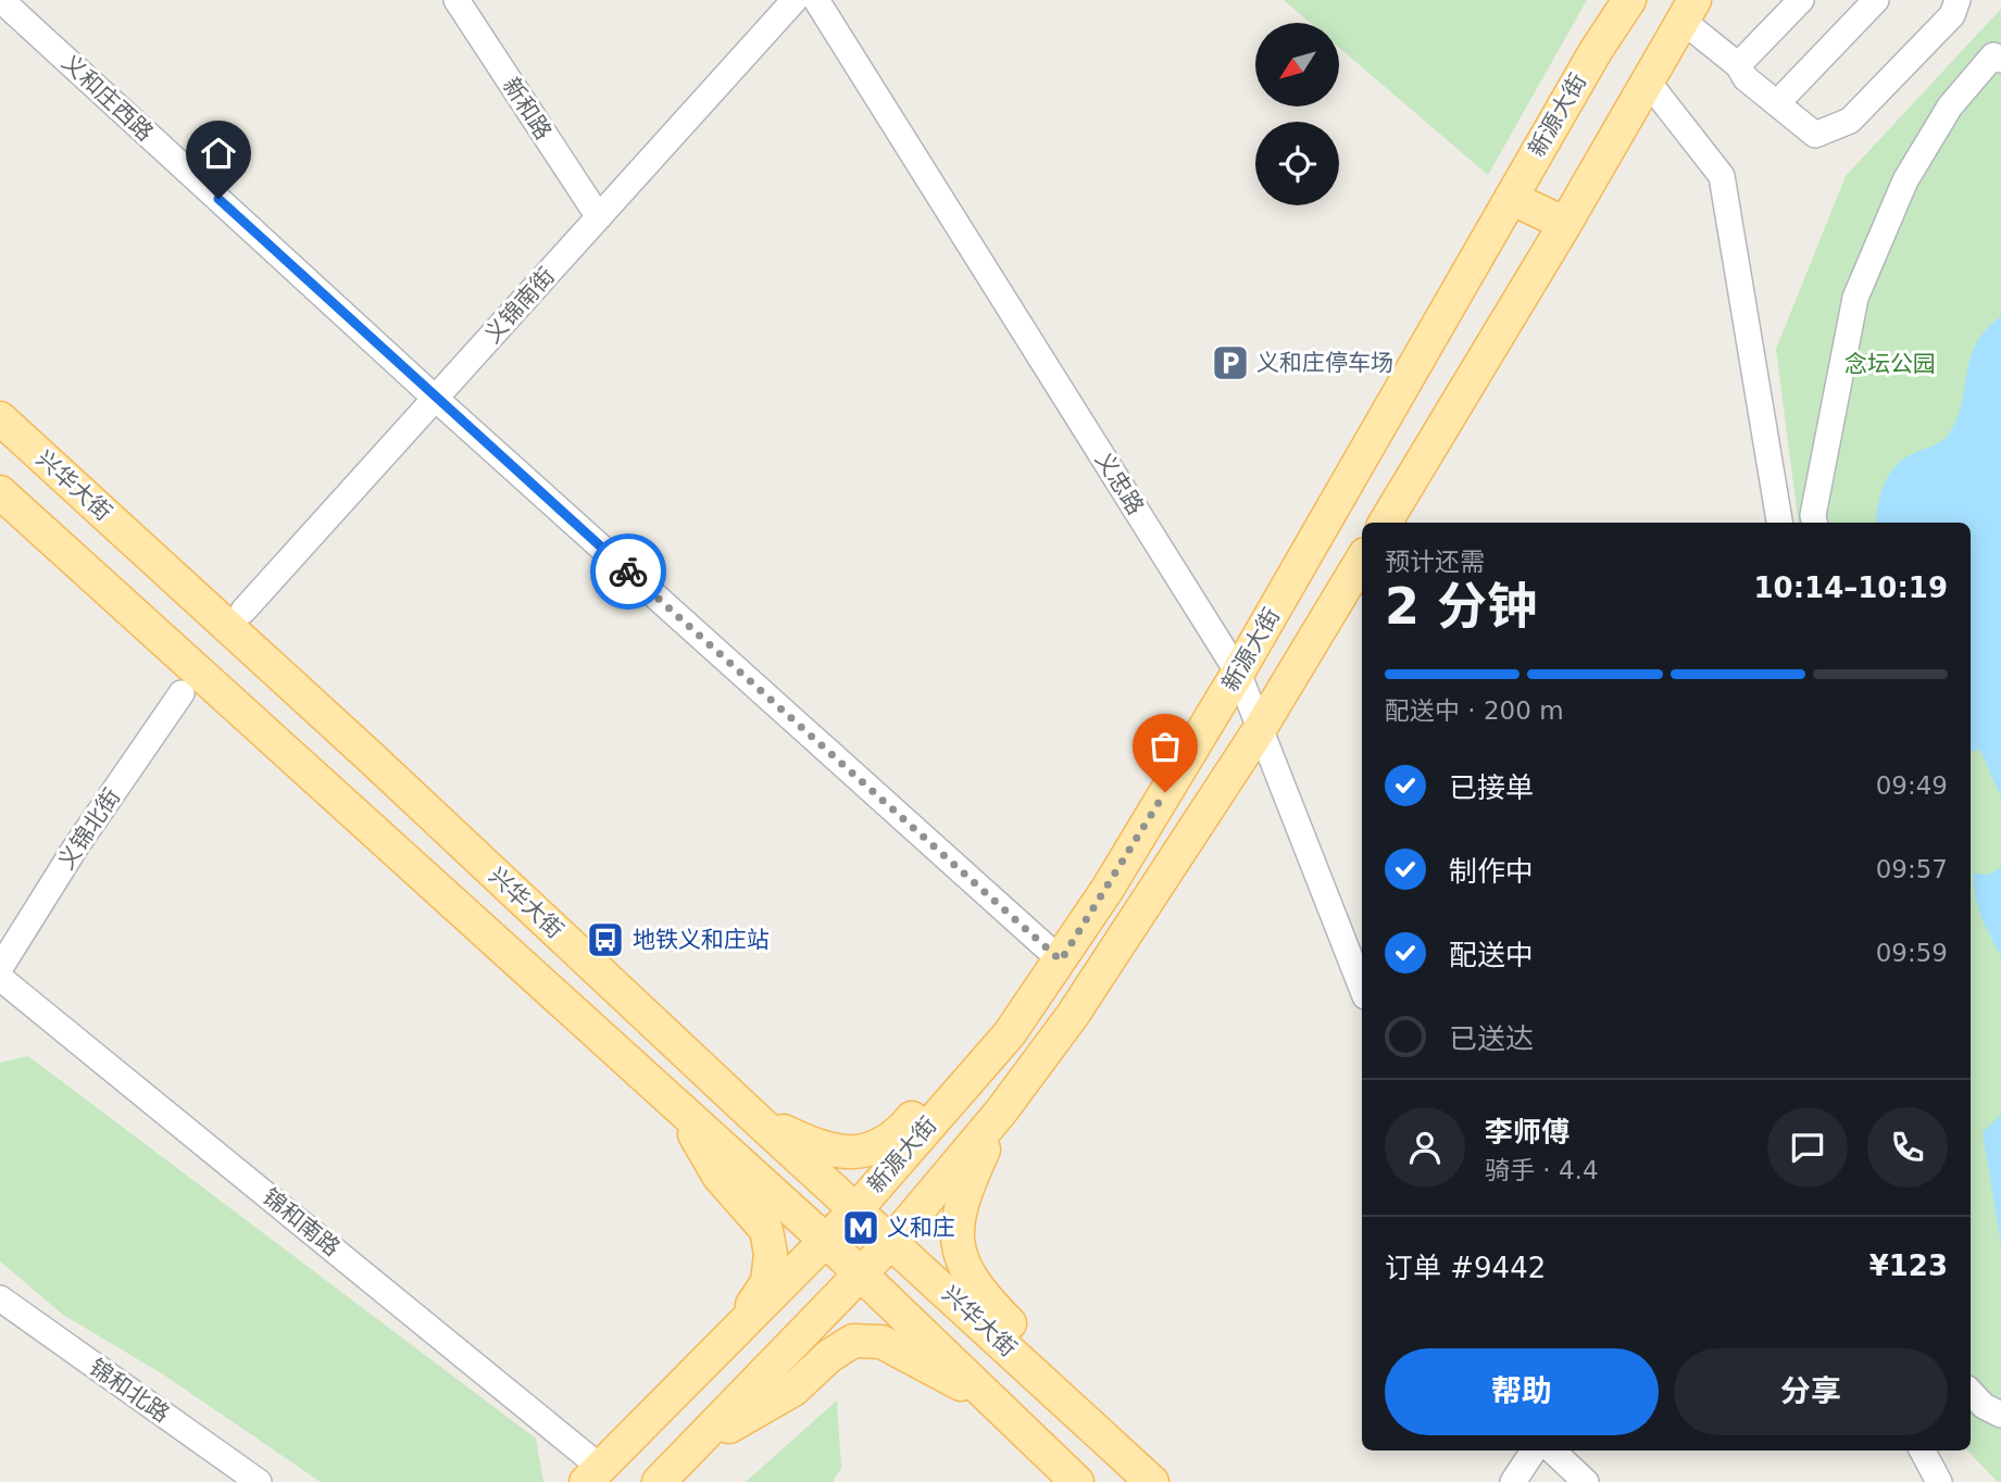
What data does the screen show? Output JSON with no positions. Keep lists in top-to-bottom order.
{
  "streets": {
    "main road": ["新源大街", "兴华大街"],
    "street": [
      "义和庄西路",
      "新和路",
      "义锦南街",
      "义忠路",
      "义锦北街",
      "锦和南路",
      "锦和北路"
    ]
  },
  "crossings": [
    ["义和庄西路", "新源大街"],
    ["义和庄西路", "义锦南街"],
    ["新和路", "义锦南街"],
    ["新源大街", "义忠路"],
    ["新源大街", "兴华大街"],
    ["新源大街", "锦和南路"]
  ],
  "parks": ["念坛公园"],
  "places": {
    "parking": ["义和庄停车场"],
    "bus stop": ["地铁义和庄站"],
    "metro station": ["义和庄"]
  },
  "north": "bottom left",
  "page": {
    "heading": ["2 分钟", "预计还需", "10:14–10:19"],
    "panel": [
      "李师傅",
      "骑手 · 4.4",
      "订单 #9442",
      "¥123"
    ],
    "bar": "配送中 · 200 m",
    "list": [
      ["已接单", "09:49"],
      ["制作中", "09:57"],
      ["配送中", "09:59"],
      "已送达"
    ],
    "buttons": ["帮助", "分享"]
  }
}
